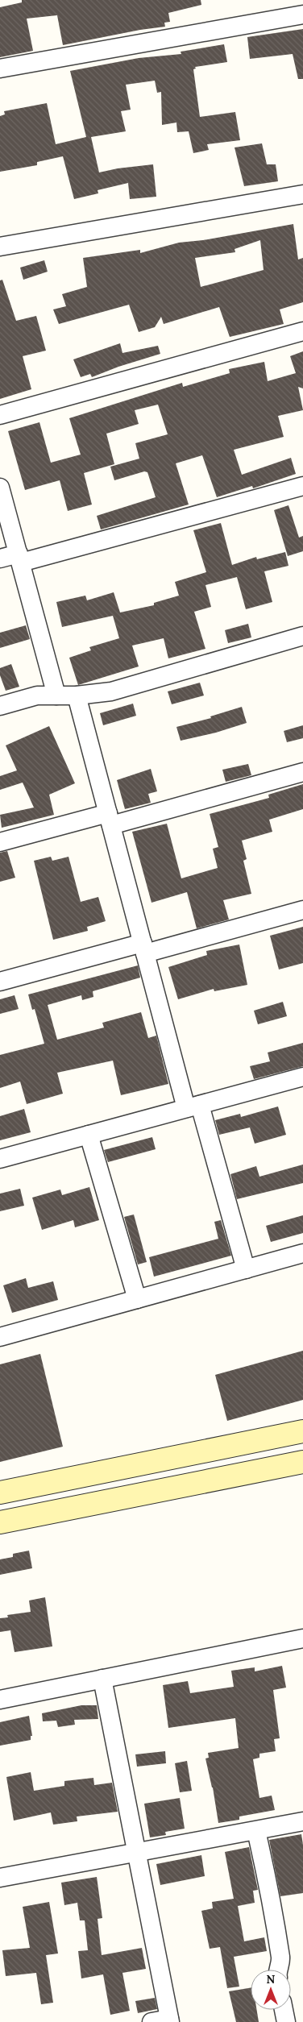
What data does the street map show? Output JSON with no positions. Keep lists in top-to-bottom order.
{
  "north": "top"
}
